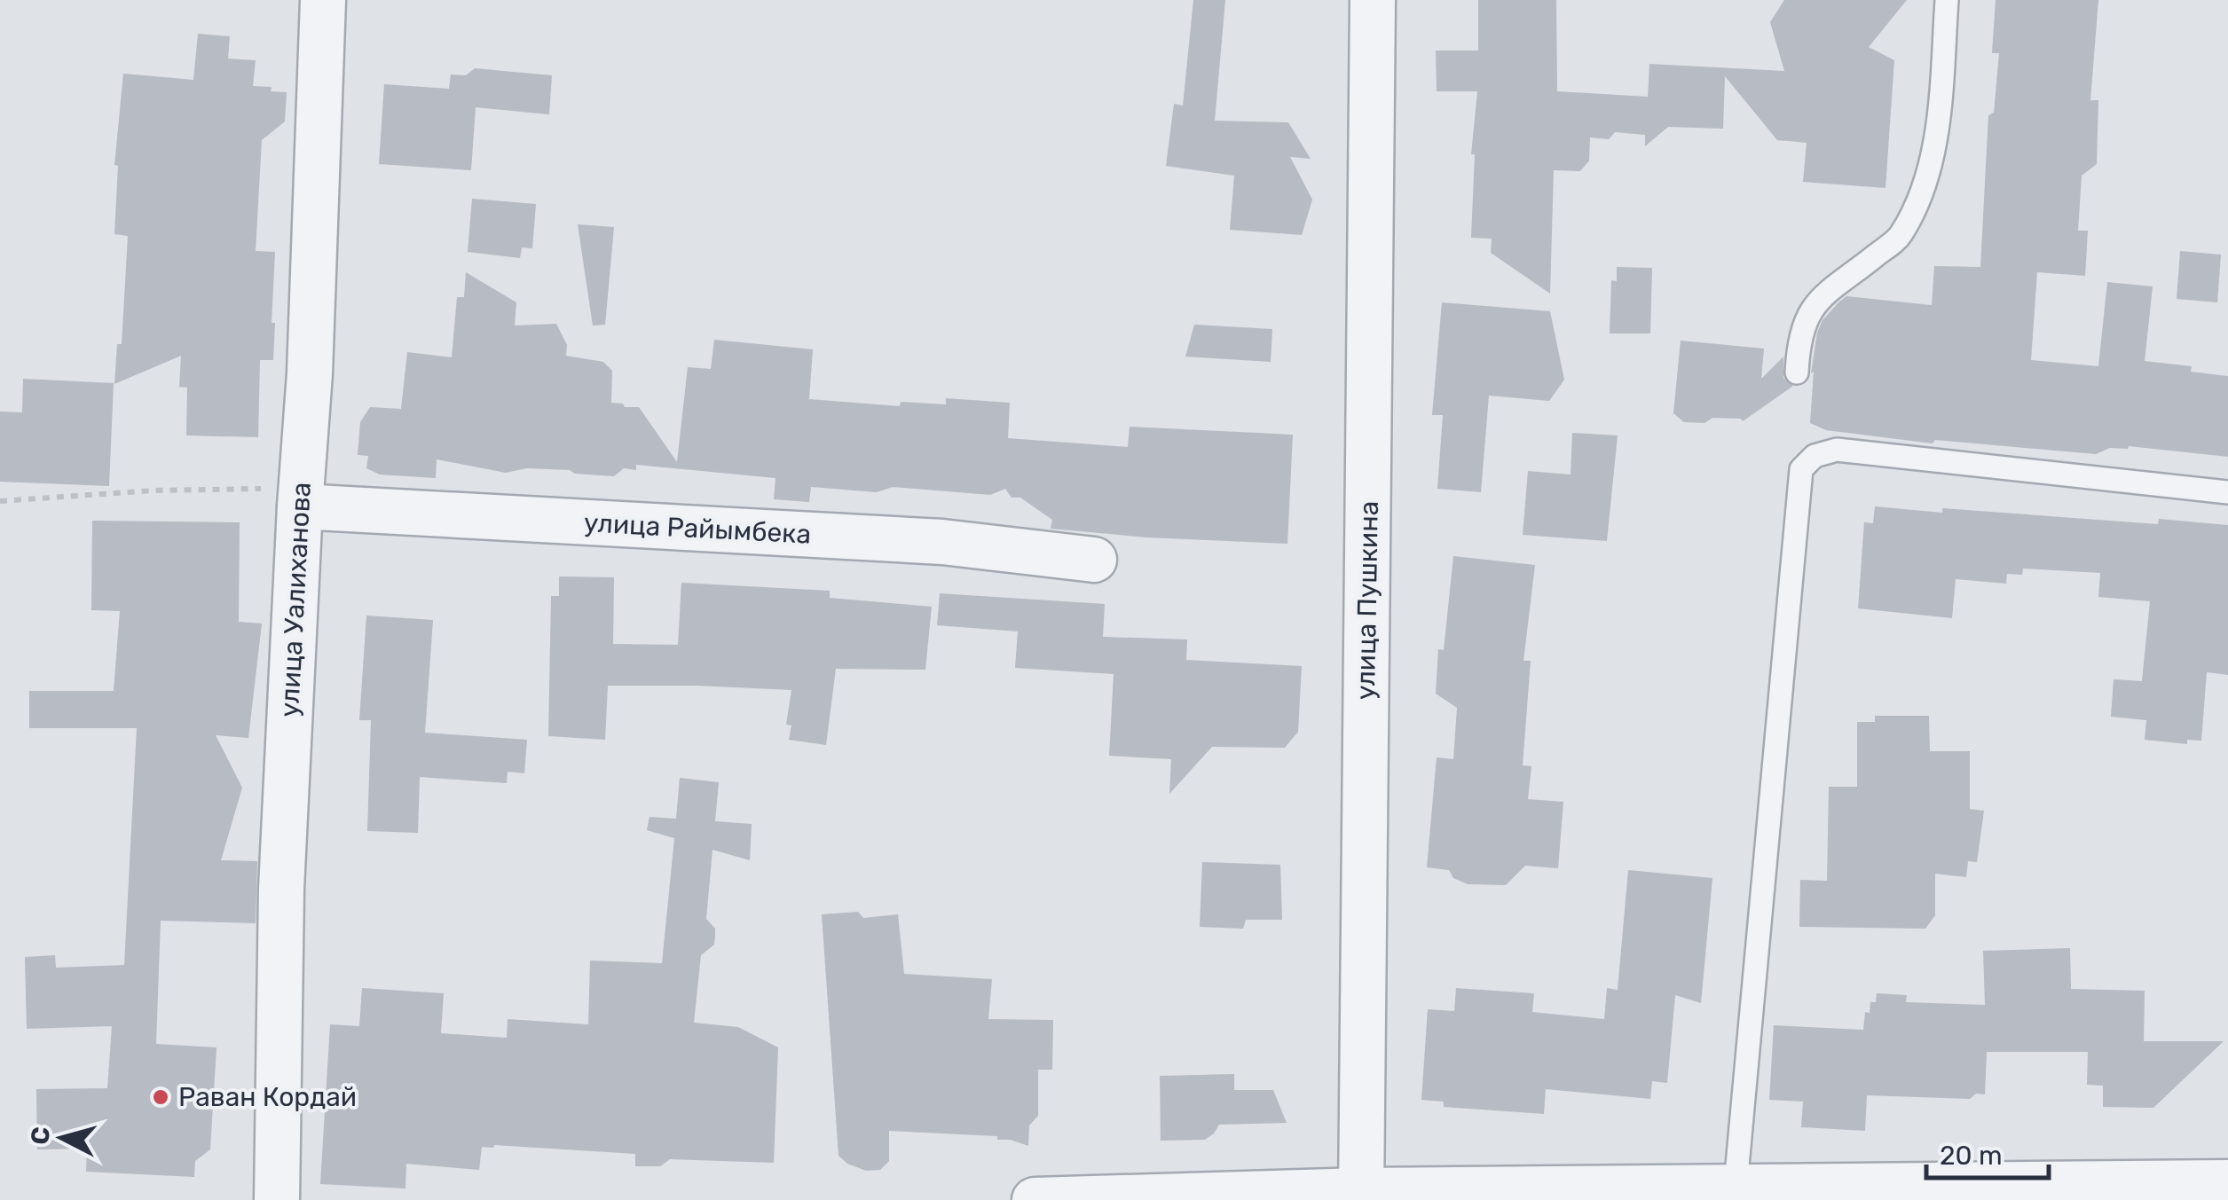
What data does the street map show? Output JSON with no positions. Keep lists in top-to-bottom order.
{
  "streets": {
    "street": ["улица Райымбека", "улица Уалиханова", "улица Пушкина"]
  },
  "crossings": [
    ["улица Райымбека", "улица Уалиханова"]
  ],
  "places": ["Раван Кордай"],
  "scale_bar": "20 m",
  "north": "left"
}
